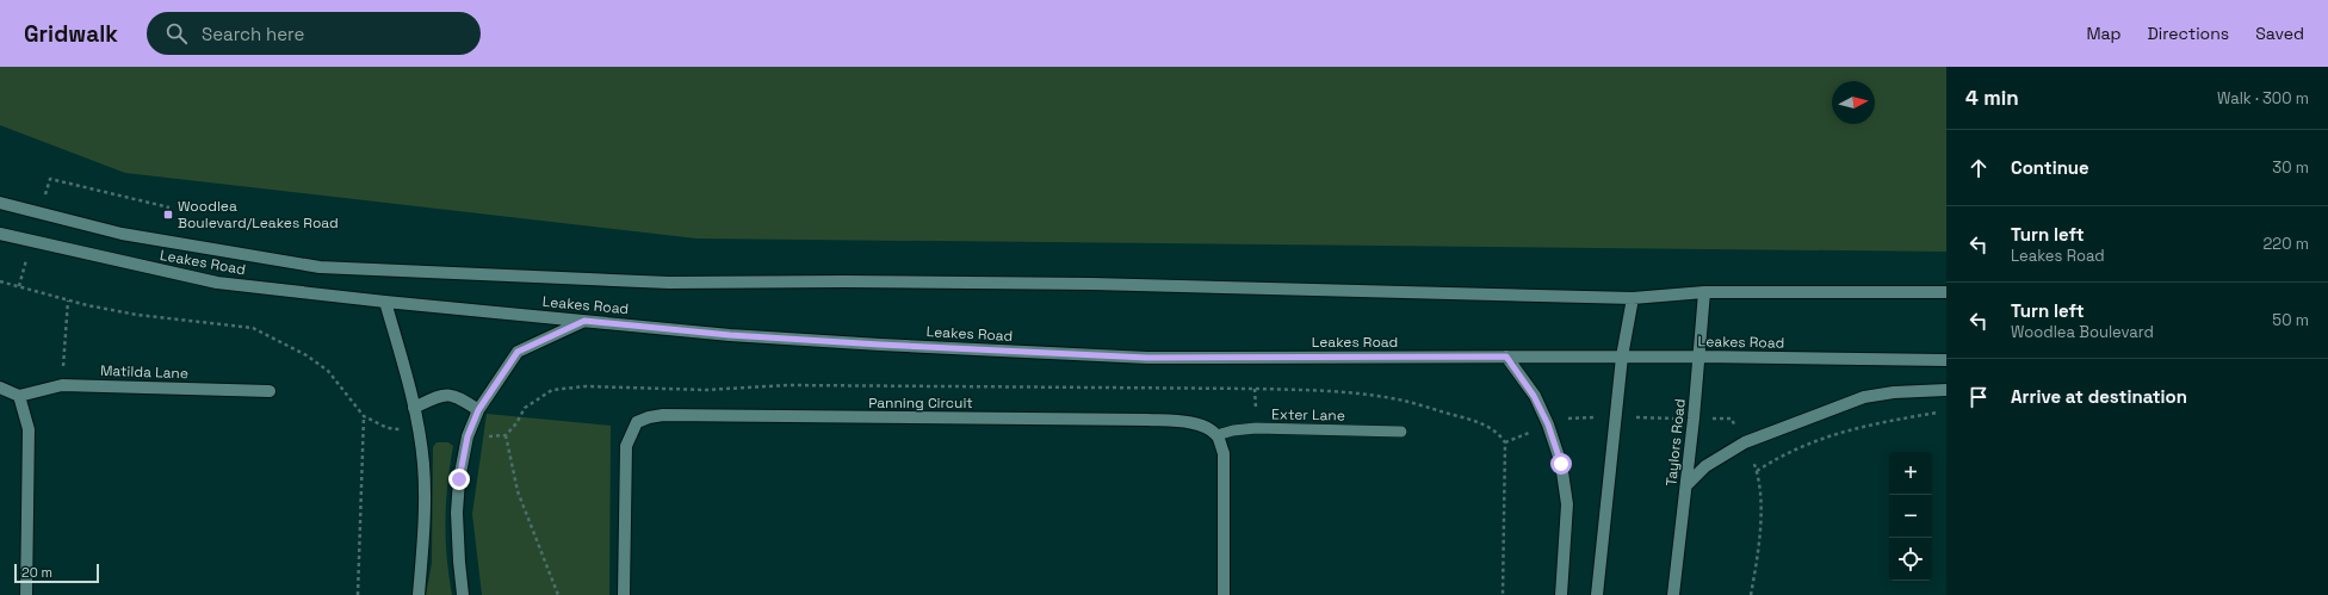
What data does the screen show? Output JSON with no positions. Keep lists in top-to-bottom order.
{
  "streets": {
    "street": [
      "Leakes Road",
      "Matilda Lane",
      "Panning Circuit",
      "Taylors Road"
    ],
    "lane": ["Exter Lane"]
  },
  "crossings": [
    ["Leakes Road", "Taylors Road"],
    ["Panning Circuit", "Exter Lane"]
  ],
  "places": {
    "transit": ["Woodlea Boulevard/Leakes Road"]
  },
  "scale_bar": "20 m",
  "north": "right",
  "page": {
    "header": "Gridwalk",
    "search": "Search here",
    "nav": ["Map", "Directions", "Saved"],
    "heading": ["4 min", "Walk · 300 m"],
    "list": [
      ["Continue", "30 m"],
      ["Turn left", "Leakes Road", "220 m"],
      ["Turn left", "Woodlea Boulevard", "50 m"],
      "Arrive at destination"
    ],
    "map_buttons": ["+", "−"],
    "scale": "20 m"
  }
}
